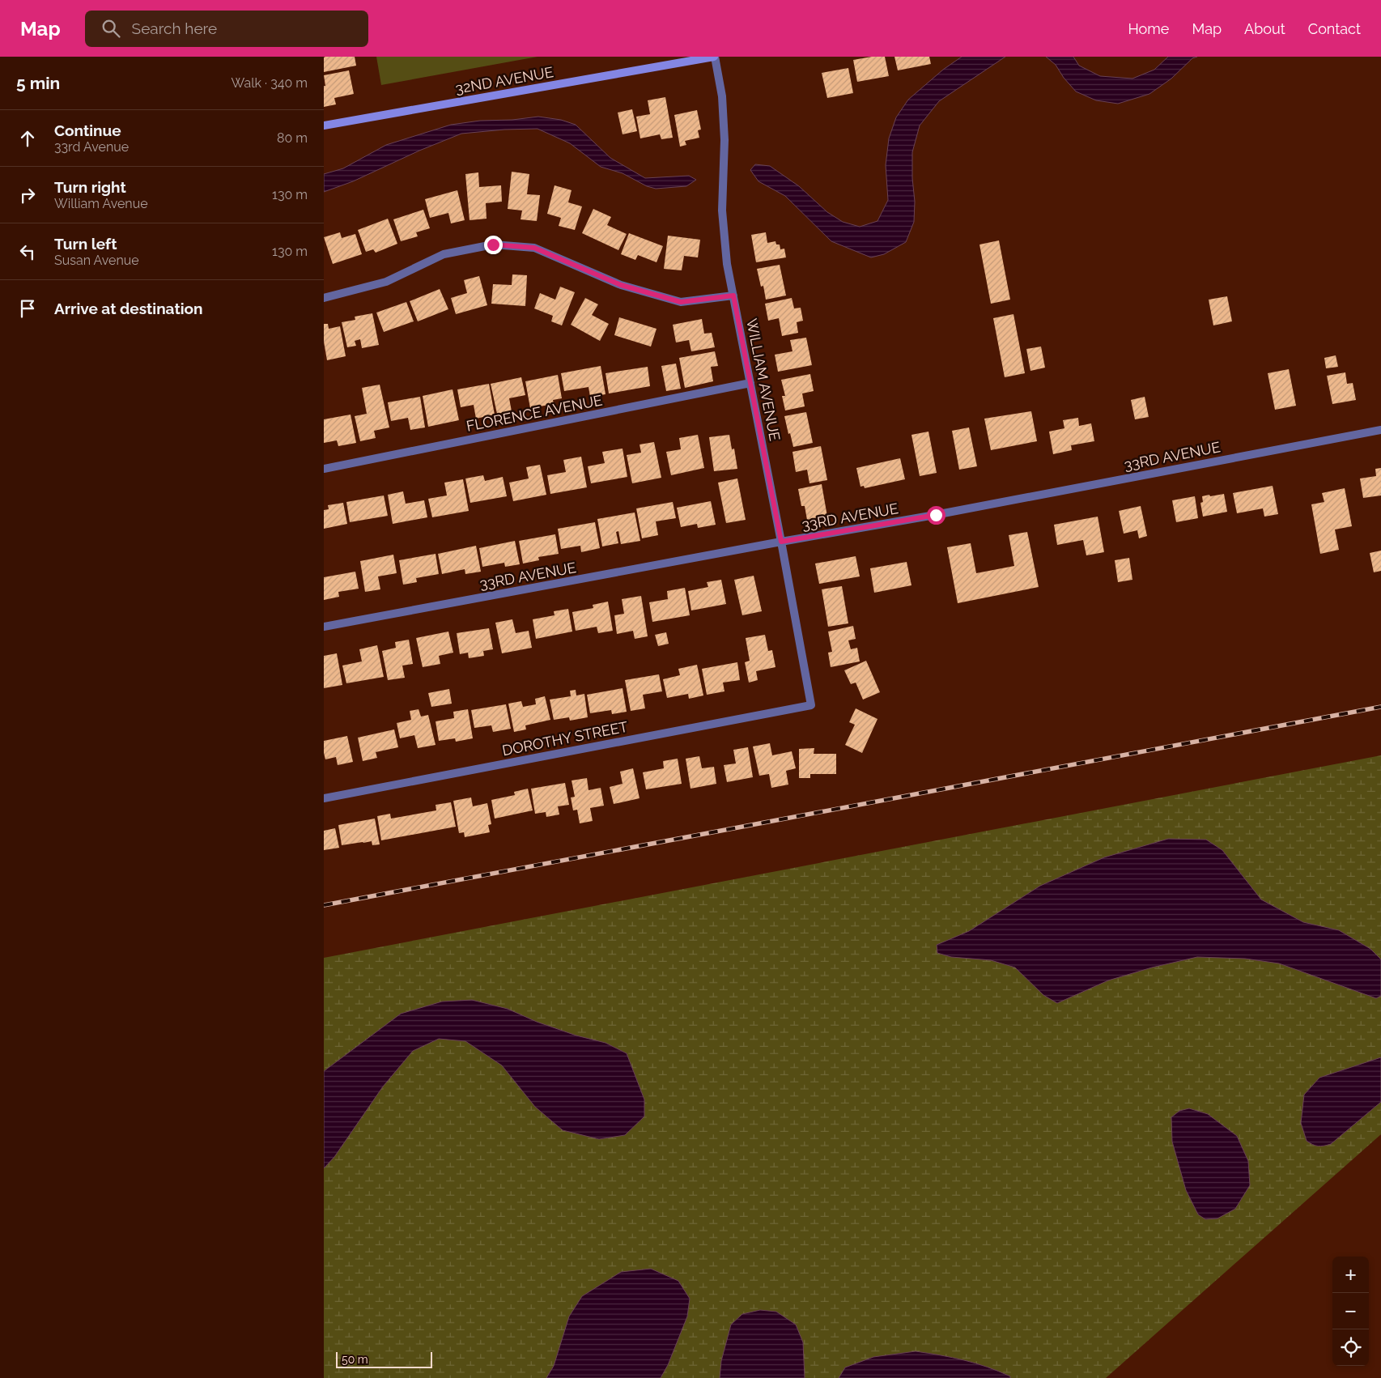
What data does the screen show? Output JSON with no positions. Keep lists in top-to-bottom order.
{
  "streets": {
    "street": [
      "32ND AVENUE",
      "WILLIAM AVENUE",
      "FLORENCE AVENUE",
      "33RD AVENUE",
      "DOROTHY STREET"
    ]
  },
  "crossings": [
    ["32ND AVENUE", "WILLIAM AVENUE"],
    ["WILLIAM AVENUE", "FLORENCE AVENUE"],
    ["WILLIAM AVENUE", "33RD AVENUE"],
    ["WILLIAM AVENUE", "DOROTHY STREET"]
  ],
  "scale_bar": "50 m",
  "page": {
    "header": "Map",
    "search": "Search here",
    "nav": [
      "Home",
      "Map",
      "About",
      "Contact"
    ],
    "heading": ["5 min", "Walk · 340 m"],
    "list": [
      ["Continue", "33rd Avenue", "80 m"],
      ["Turn right", "William Avenue", "130 m"],
      ["Turn left", "Susan Avenue", "130 m"],
      "Arrive at destination"
    ],
    "map_buttons": ["+", "−"],
    "scale": "50 m"
  }
}
